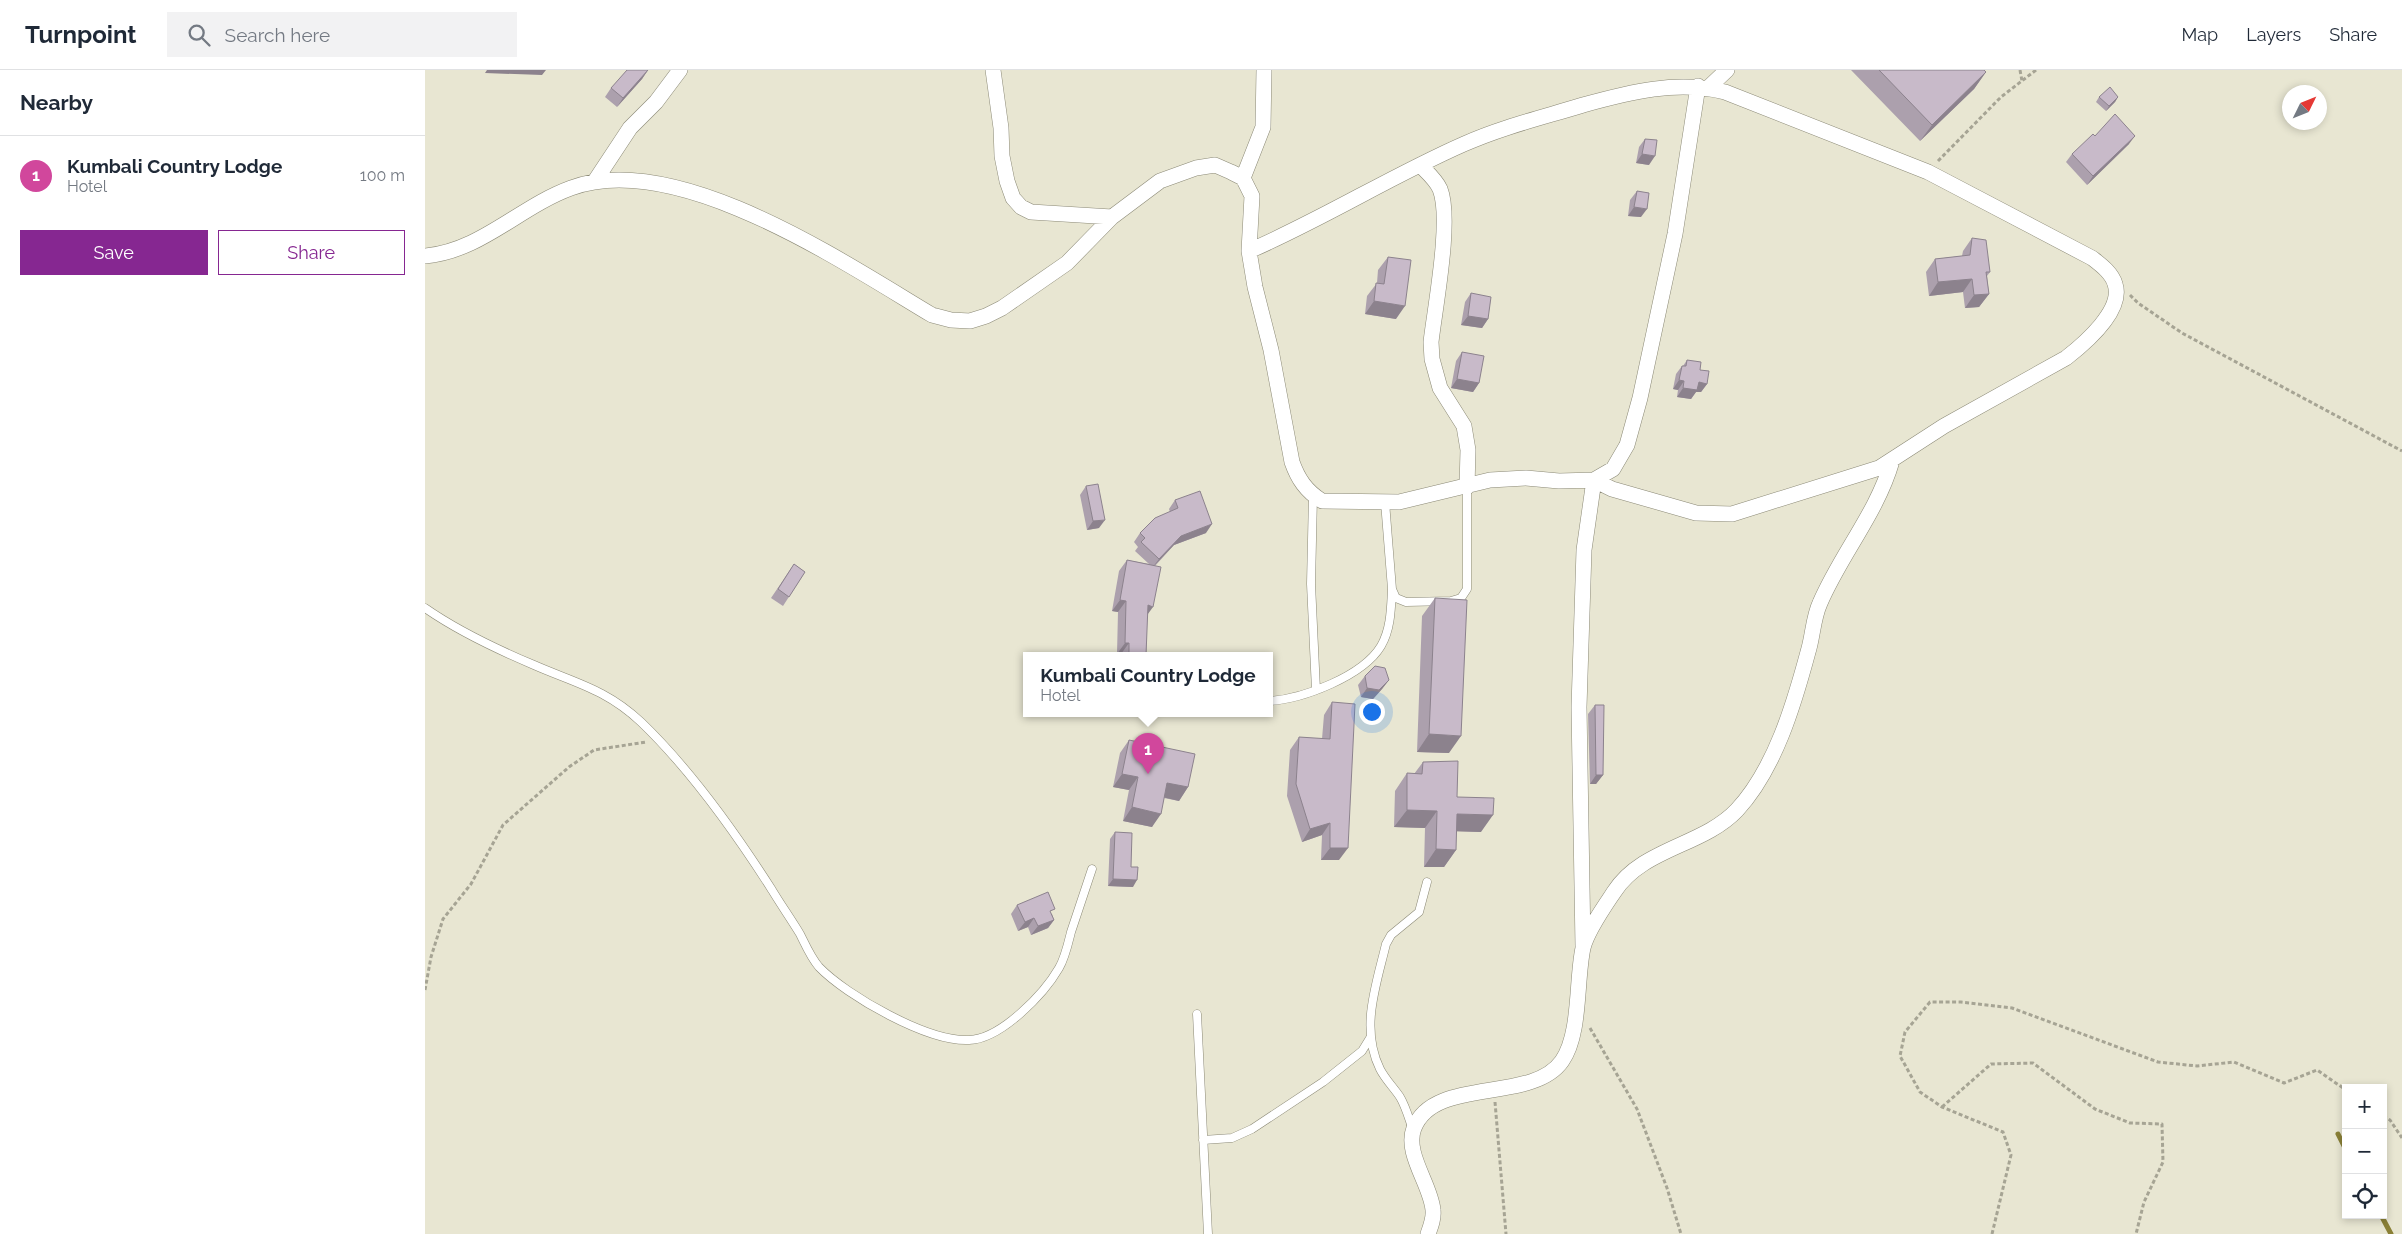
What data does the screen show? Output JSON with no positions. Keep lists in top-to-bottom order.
{
  "north": "top right",
  "page": {
    "header": "Turnpoint",
    "search": "Search here",
    "nav": ["Map", "Layers", "Share"],
    "heading": "Nearby",
    "list": [
      {
        "mark": "1",
        "name": "Kumbali Country Lodge",
        "note": "Hotel",
        "value": "100 m"
      }
    ],
    "buttons": ["Save", "Share"],
    "popup": ["Kumbali Country Lodge", "Hotel"],
    "pins": "1",
    "map_buttons": ["+", "−"]
  }
}
